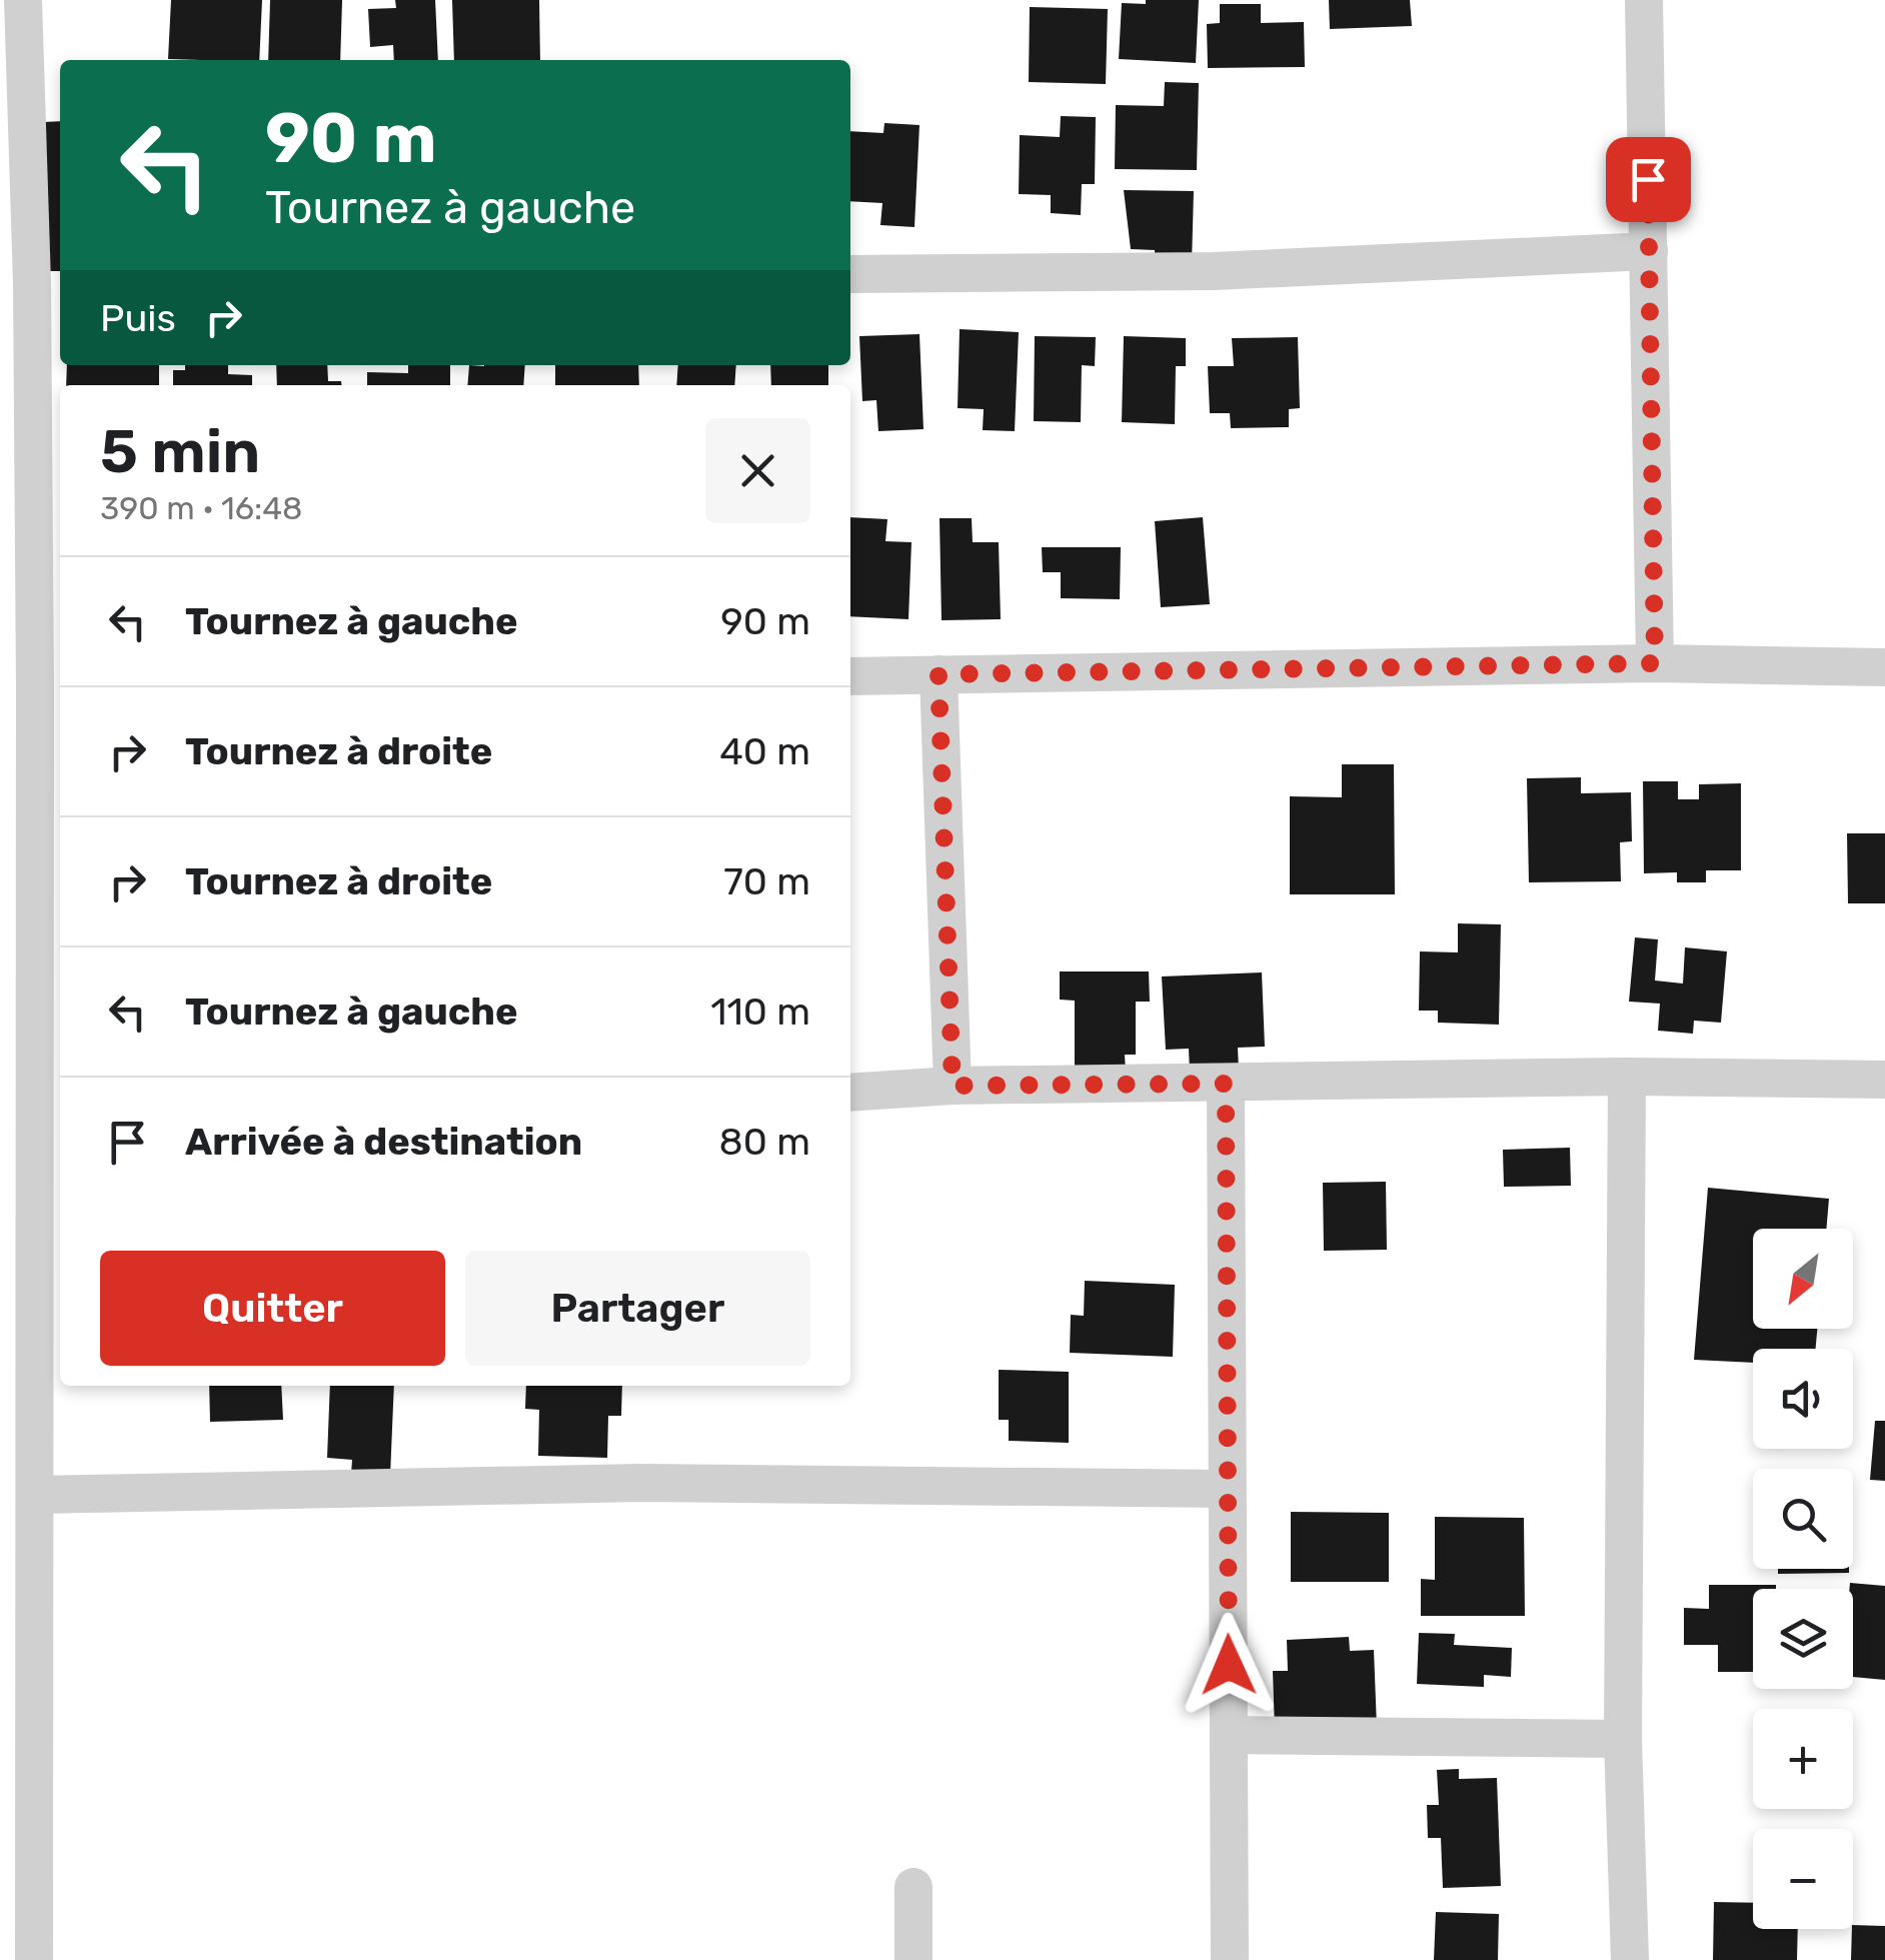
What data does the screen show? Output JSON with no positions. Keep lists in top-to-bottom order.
{
  "north": "bottom left",
  "page": {
    "turn": ["90 m", "Tournez à gauche"],
    "then": "Puis",
    "heading": ["5 min", "390 m · 16:48"],
    "list": [
      {
        "name": "Tournez à gauche",
        "value": "90 m"
      },
      {
        "name": "Tournez à droite",
        "value": "40 m"
      },
      {
        "name": "Tournez à droite",
        "value": "70 m"
      },
      {
        "name": "Tournez à gauche",
        "value": "110 m"
      },
      {
        "name": "Arrivée à destination",
        "value": "80 m"
      }
    ],
    "map_buttons": ["+", "−"],
    "buttons": ["Quitter", "Partager"]
  }
}
